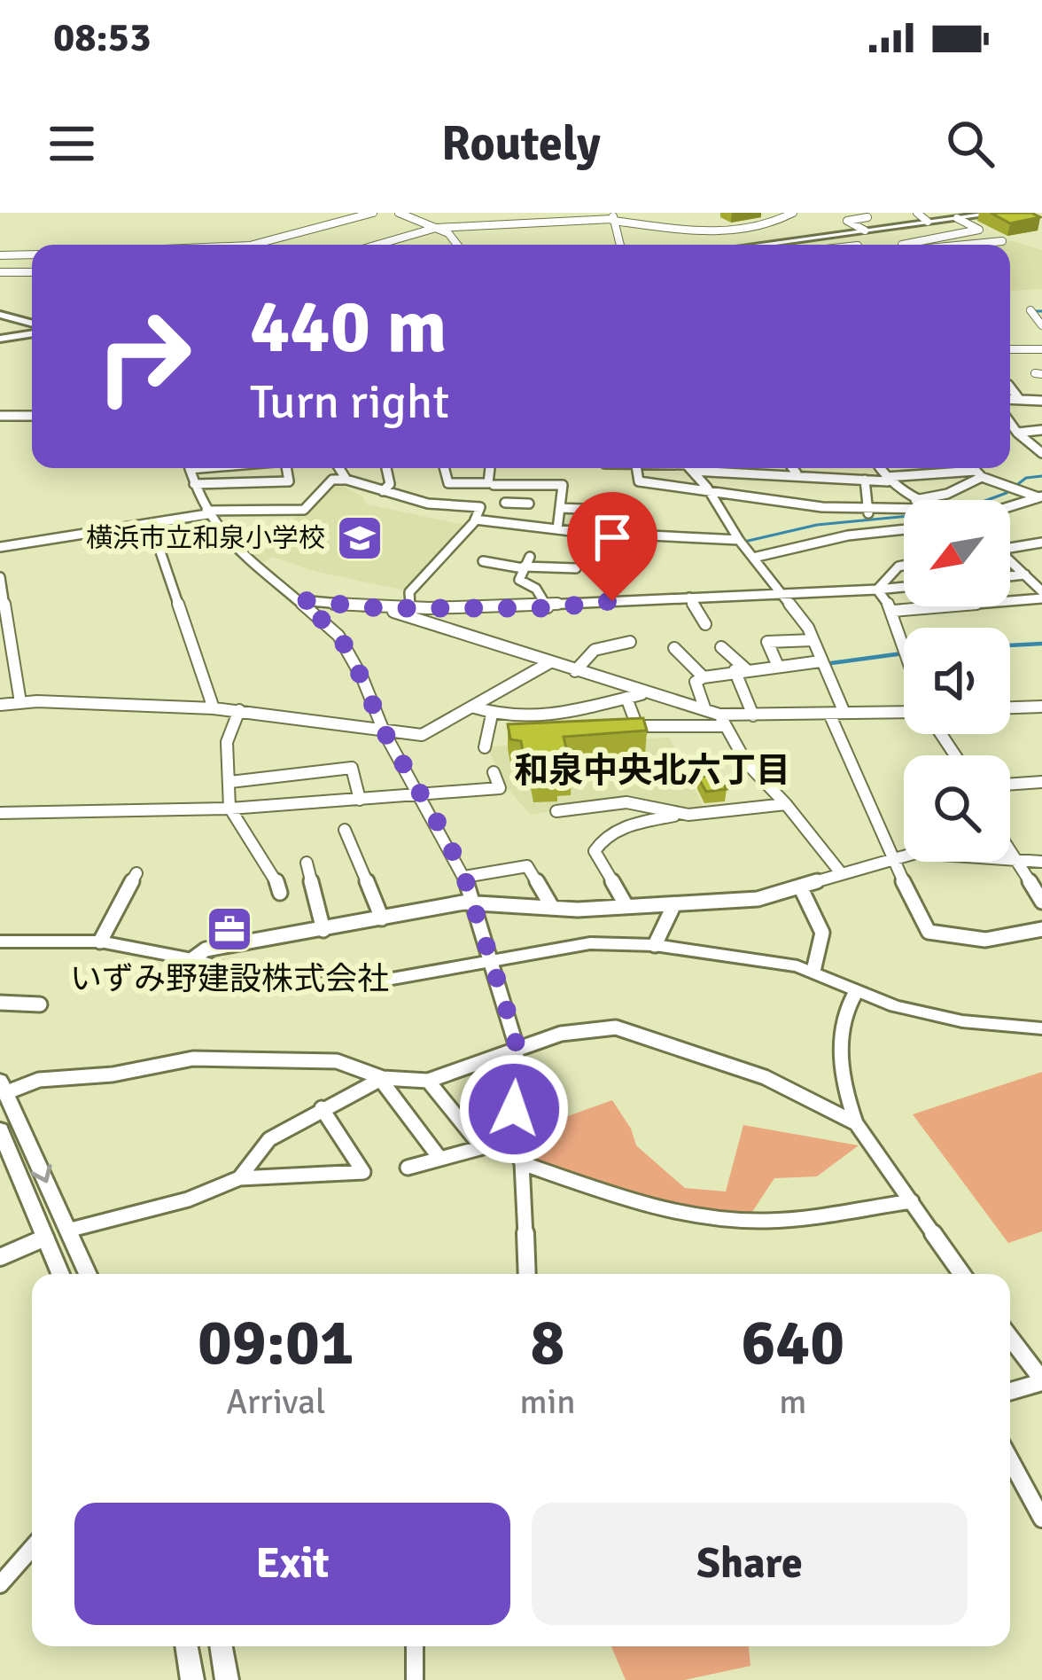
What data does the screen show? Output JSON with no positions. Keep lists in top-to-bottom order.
{
  "districts": ["和泉中央北六丁目"],
  "places": {
    "school or university": ["横浜市立和泉小学校"],
    "office": ["いずみ野建設株式会社"]
  },
  "north": "bottom left",
  "page": {
    "status": "08:53",
    "header": "Routely",
    "turn": ["440 m", "Turn right"],
    "eta": [
      "09:01",
      "Arrival",
      "8",
      "min",
      "640",
      "m"
    ],
    "buttons": ["Exit", "Share"]
  }
}
